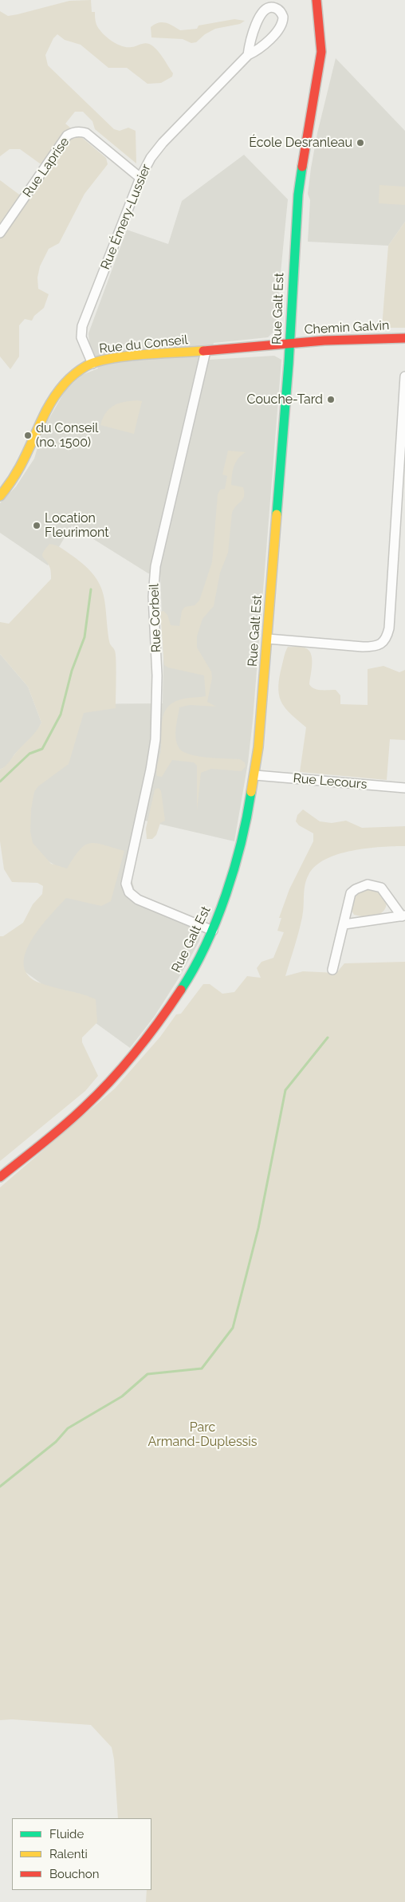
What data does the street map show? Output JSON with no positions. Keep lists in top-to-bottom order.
{
  "streets": {
    "street": [
      "Rue Laprise",
      "Rue Émery-Lussier",
      "Rue Galt Est",
      "Chemin Galvin",
      "Rue du Conseil",
      "Rue Corbeil",
      "Rue Lecours"
    ]
  },
  "crossings": [
    ["Rue Laprise", "Rue Émery-Lussier"],
    ["Rue Émery-Lussier", "Rue du Conseil"],
    ["Rue Galt Est", "Chemin Galvin"],
    ["Rue Galt Est", "Rue du Conseil"],
    ["Rue Galt Est", "Rue Corbeil"],
    ["Rue Galt Est", "Rue Lecours"],
    ["Chemin Galvin", "Rue du Conseil"],
    ["Rue du Conseil", "Rue Corbeil"]
  ],
  "parks": ["Parc Armand-Duplessis"],
  "places": [
    "École Desranleau",
    "Couche-Tard",
    "du Conseil (no. 1500)",
    "Location Fleurimont"
  ],
  "legend": ["Fluide", "Ralenti", "Bouchon"]
}
